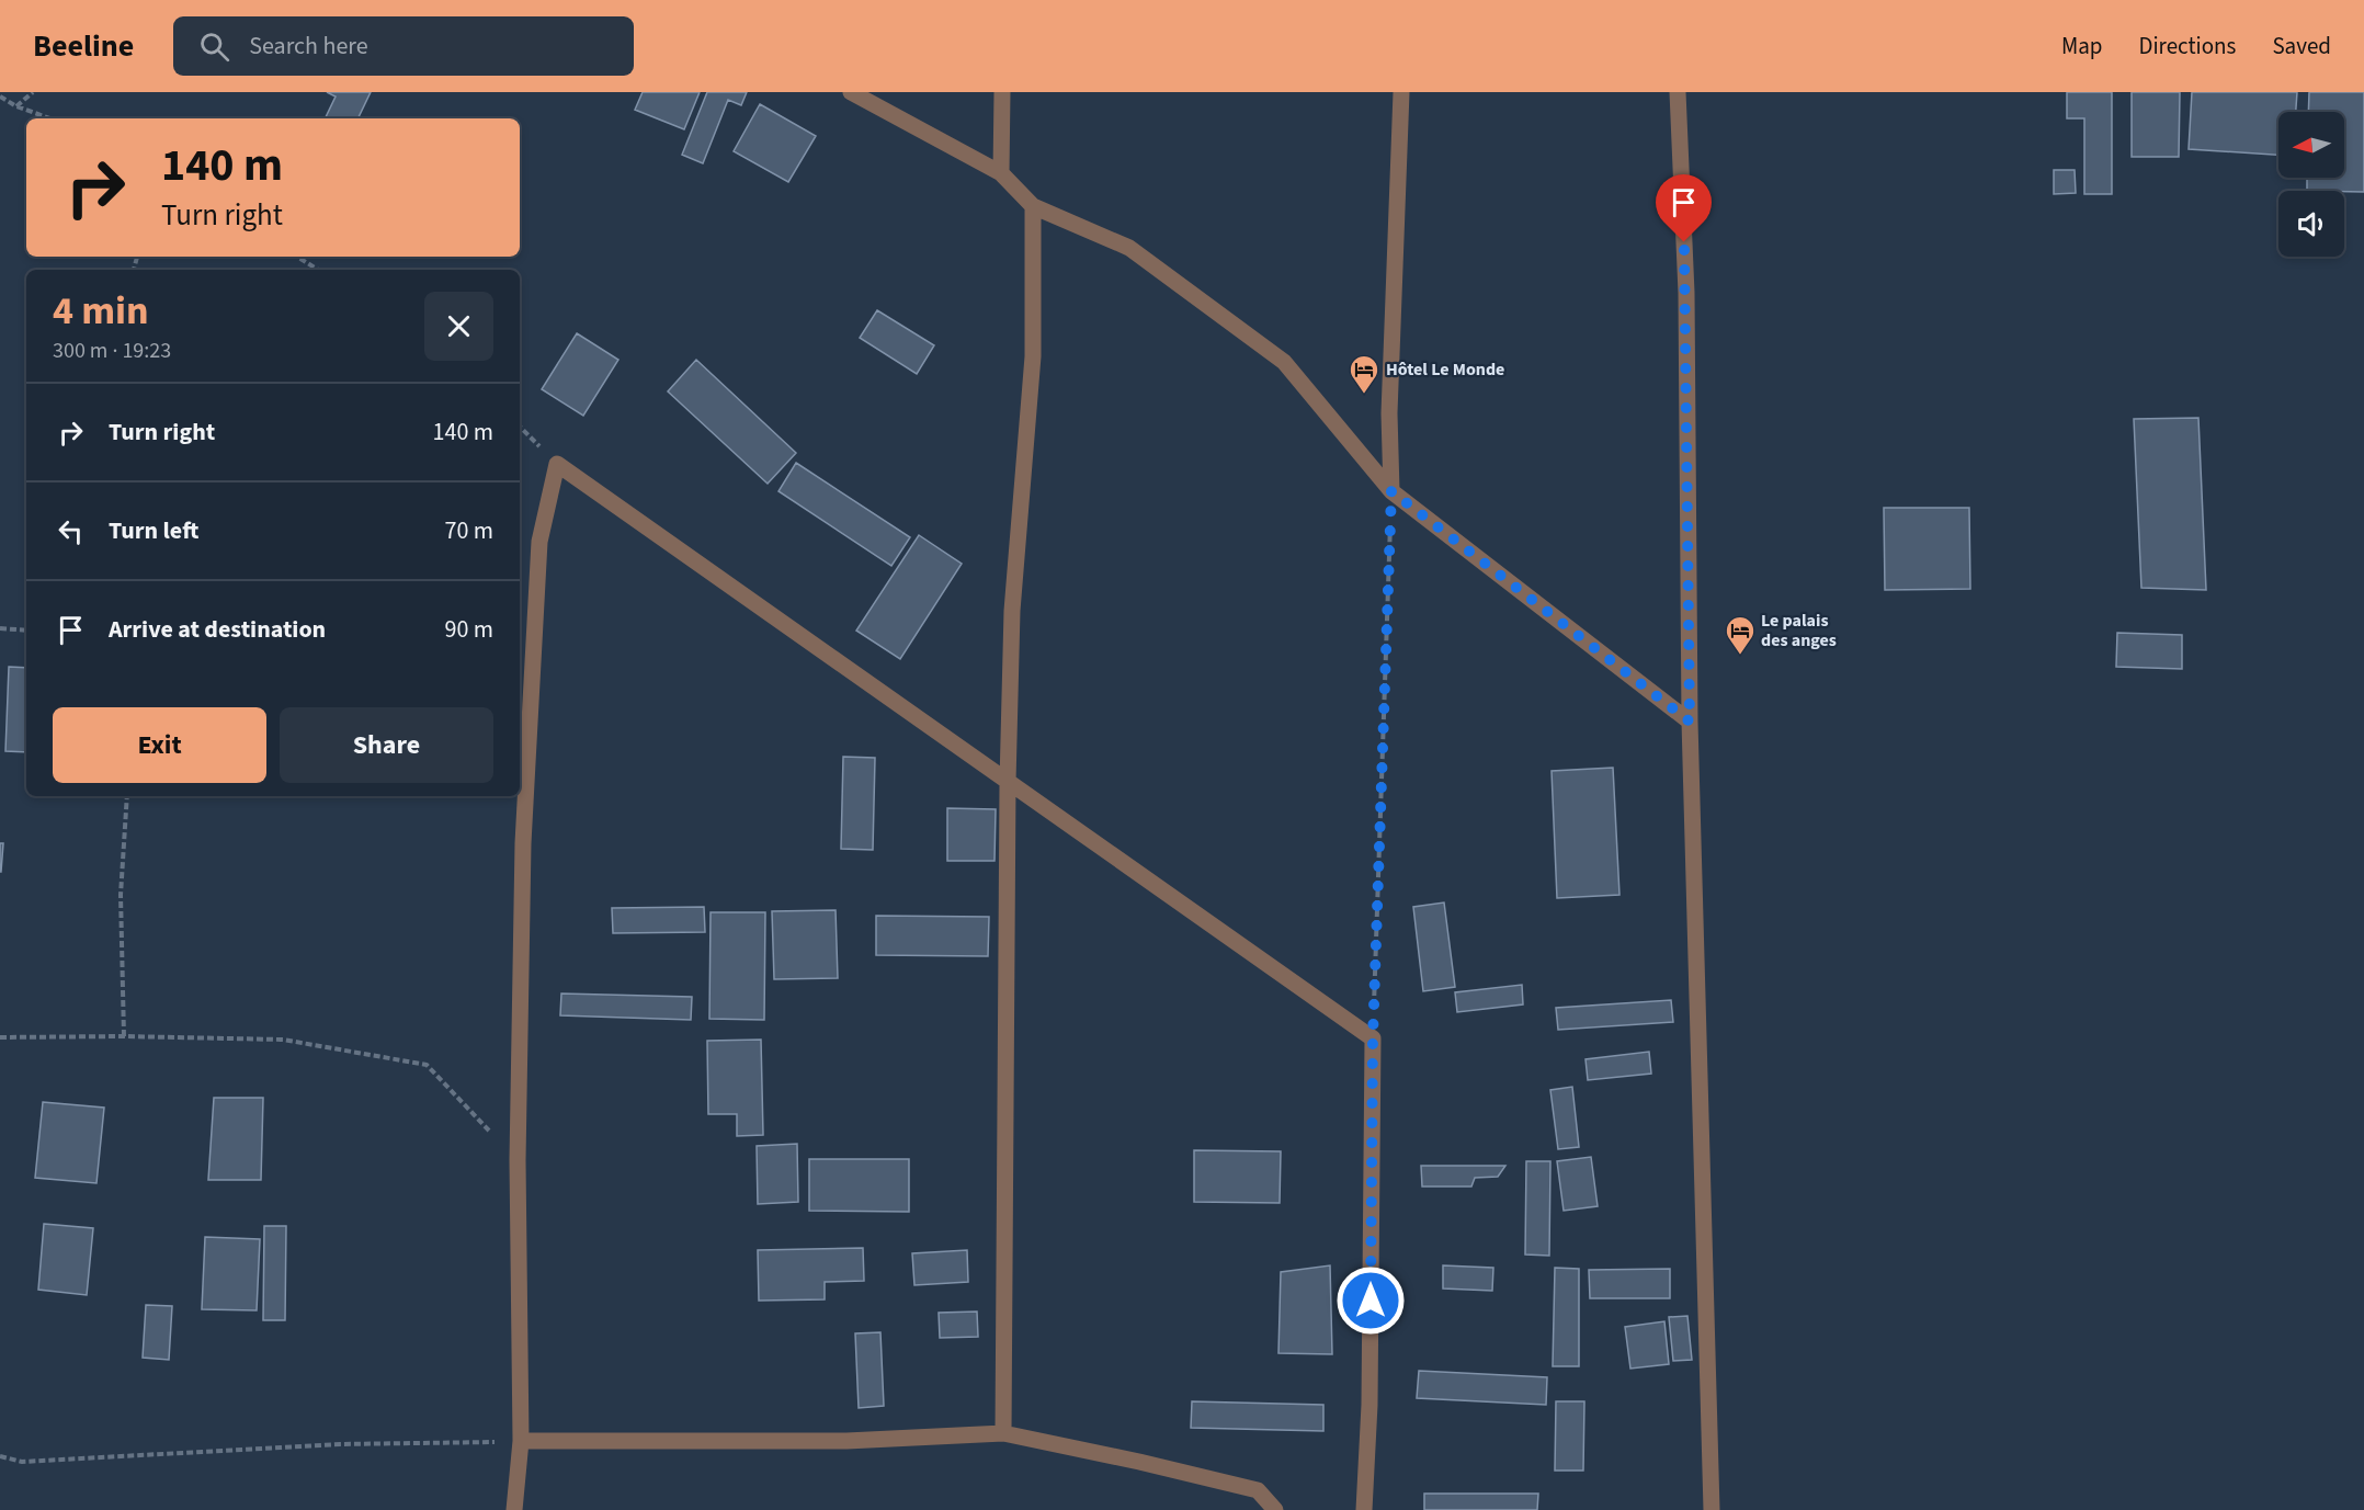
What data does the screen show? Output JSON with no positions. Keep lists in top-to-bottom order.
{
  "places": {
    "hotel": ["Hôtel Le Monde", "Le palais des anges"]
  },
  "north": "left",
  "page": {
    "header": "Beeline",
    "search": "Search here",
    "nav": ["Map", "Directions", "Saved"],
    "turn": ["140 m", "Turn right"],
    "heading": ["4 min", "300 m · 19:23"],
    "list": [
      {
        "name": "Turn right",
        "value": "140 m"
      },
      {
        "name": "Turn left",
        "value": "70 m"
      },
      {
        "name": "Arrive at destination",
        "value": "90 m"
      }
    ],
    "buttons": ["Exit", "Share"]
  }
}
